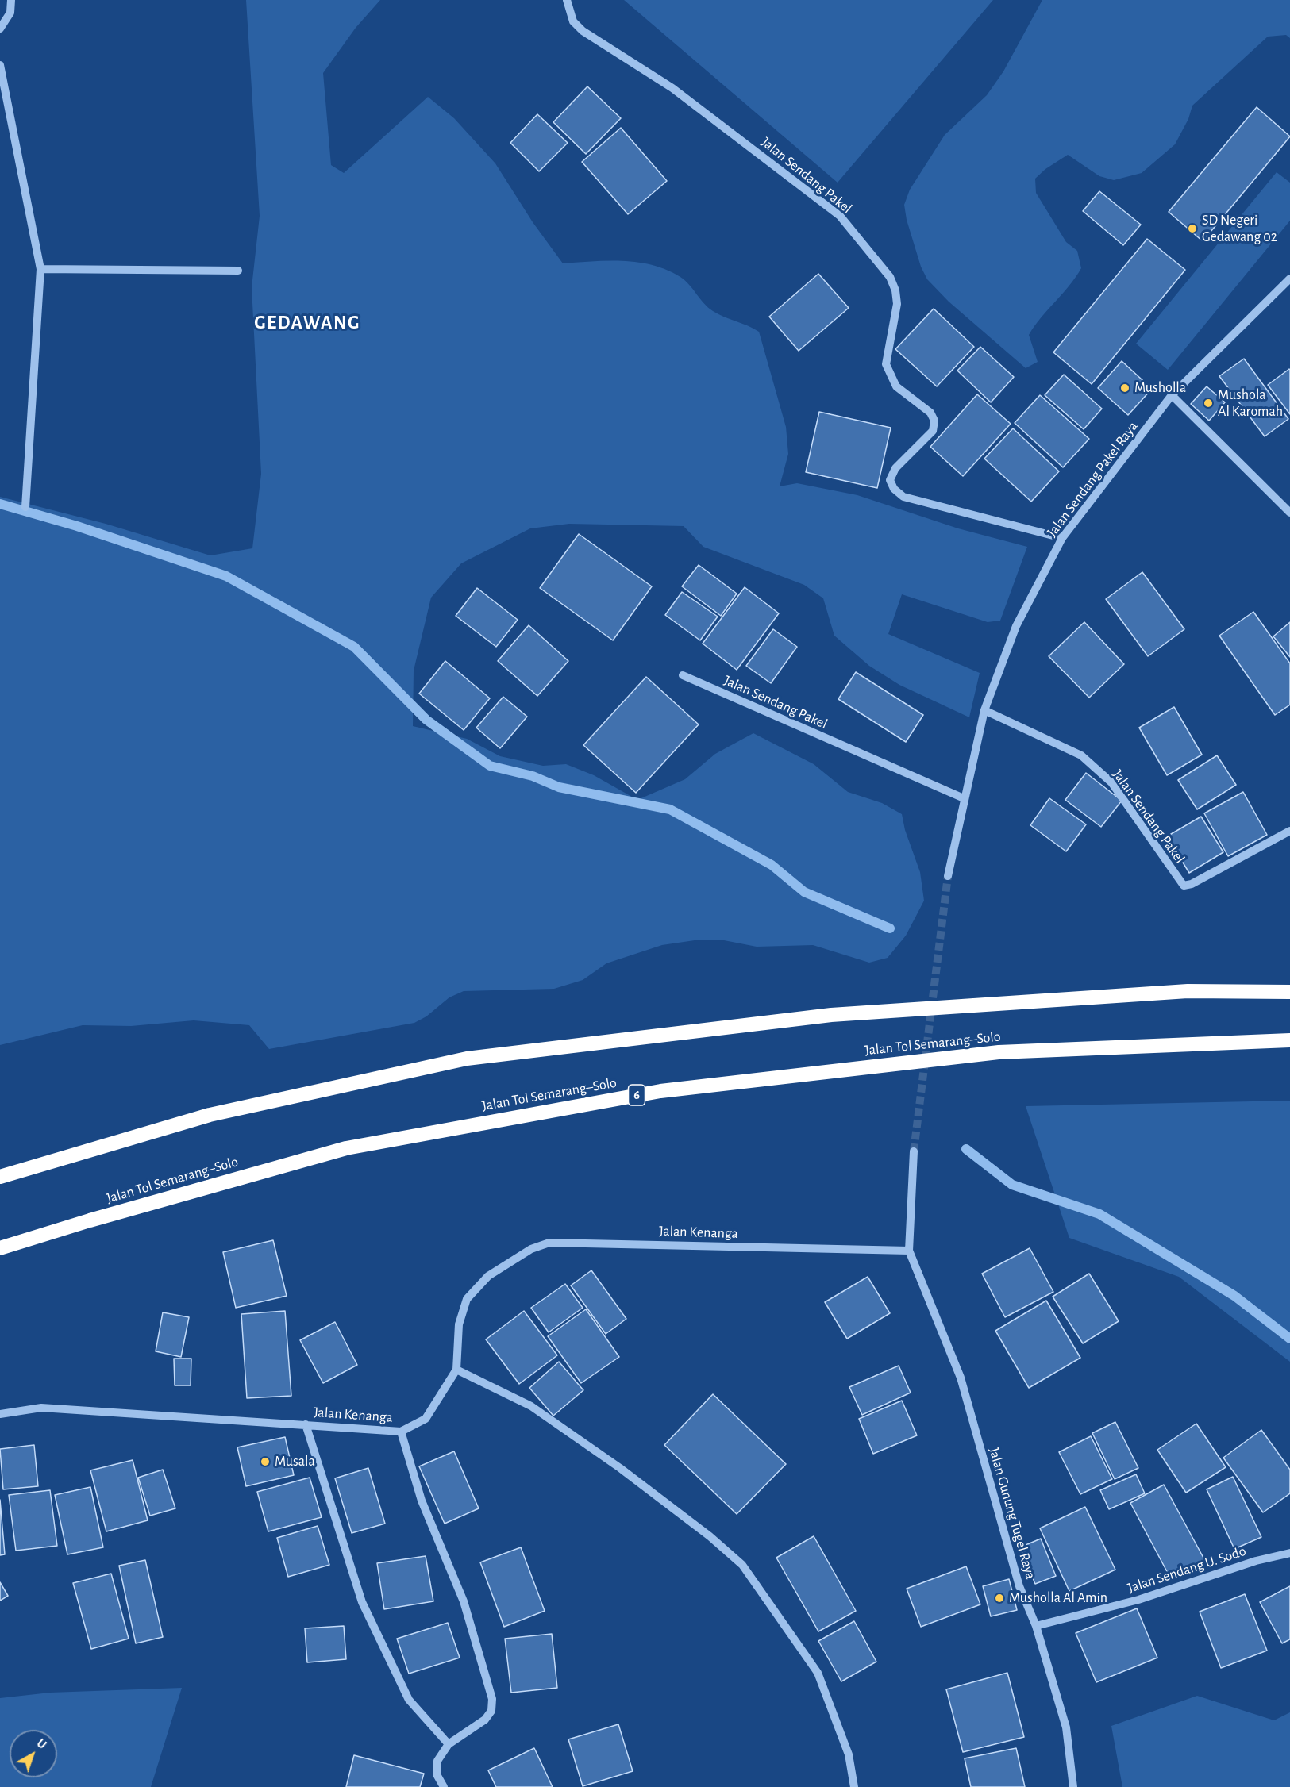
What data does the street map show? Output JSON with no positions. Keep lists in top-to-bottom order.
{
  "streets": {
    "highway": ["Jalan Tol Semarang–Solo", "6"],
    "street": [
      "Jalan Sendang Pakel",
      "Jalan Sendang Pakel Raya",
      "Jalan Kenanga",
      "Jalan Gunung Tugel Raya",
      "Jalan Sendang U. Sodo"
    ]
  },
  "crossings": [
    ["Jalan Sendang Pakel", "Jalan Sendang Pakel Raya"],
    ["Jalan Kenanga", "Jalan Gunung Tugel Raya"],
    ["Jalan Gunung Tugel Raya", "Jalan Sendang U. Sodo"]
  ],
  "districts": ["GEDAWANG"],
  "places": [
    "SD Negeri Gedawang 02",
    "Musholla",
    "Mushola Al Karomah",
    "Musala",
    "Musholla Al Amin"
  ],
  "north": "top right"
}
